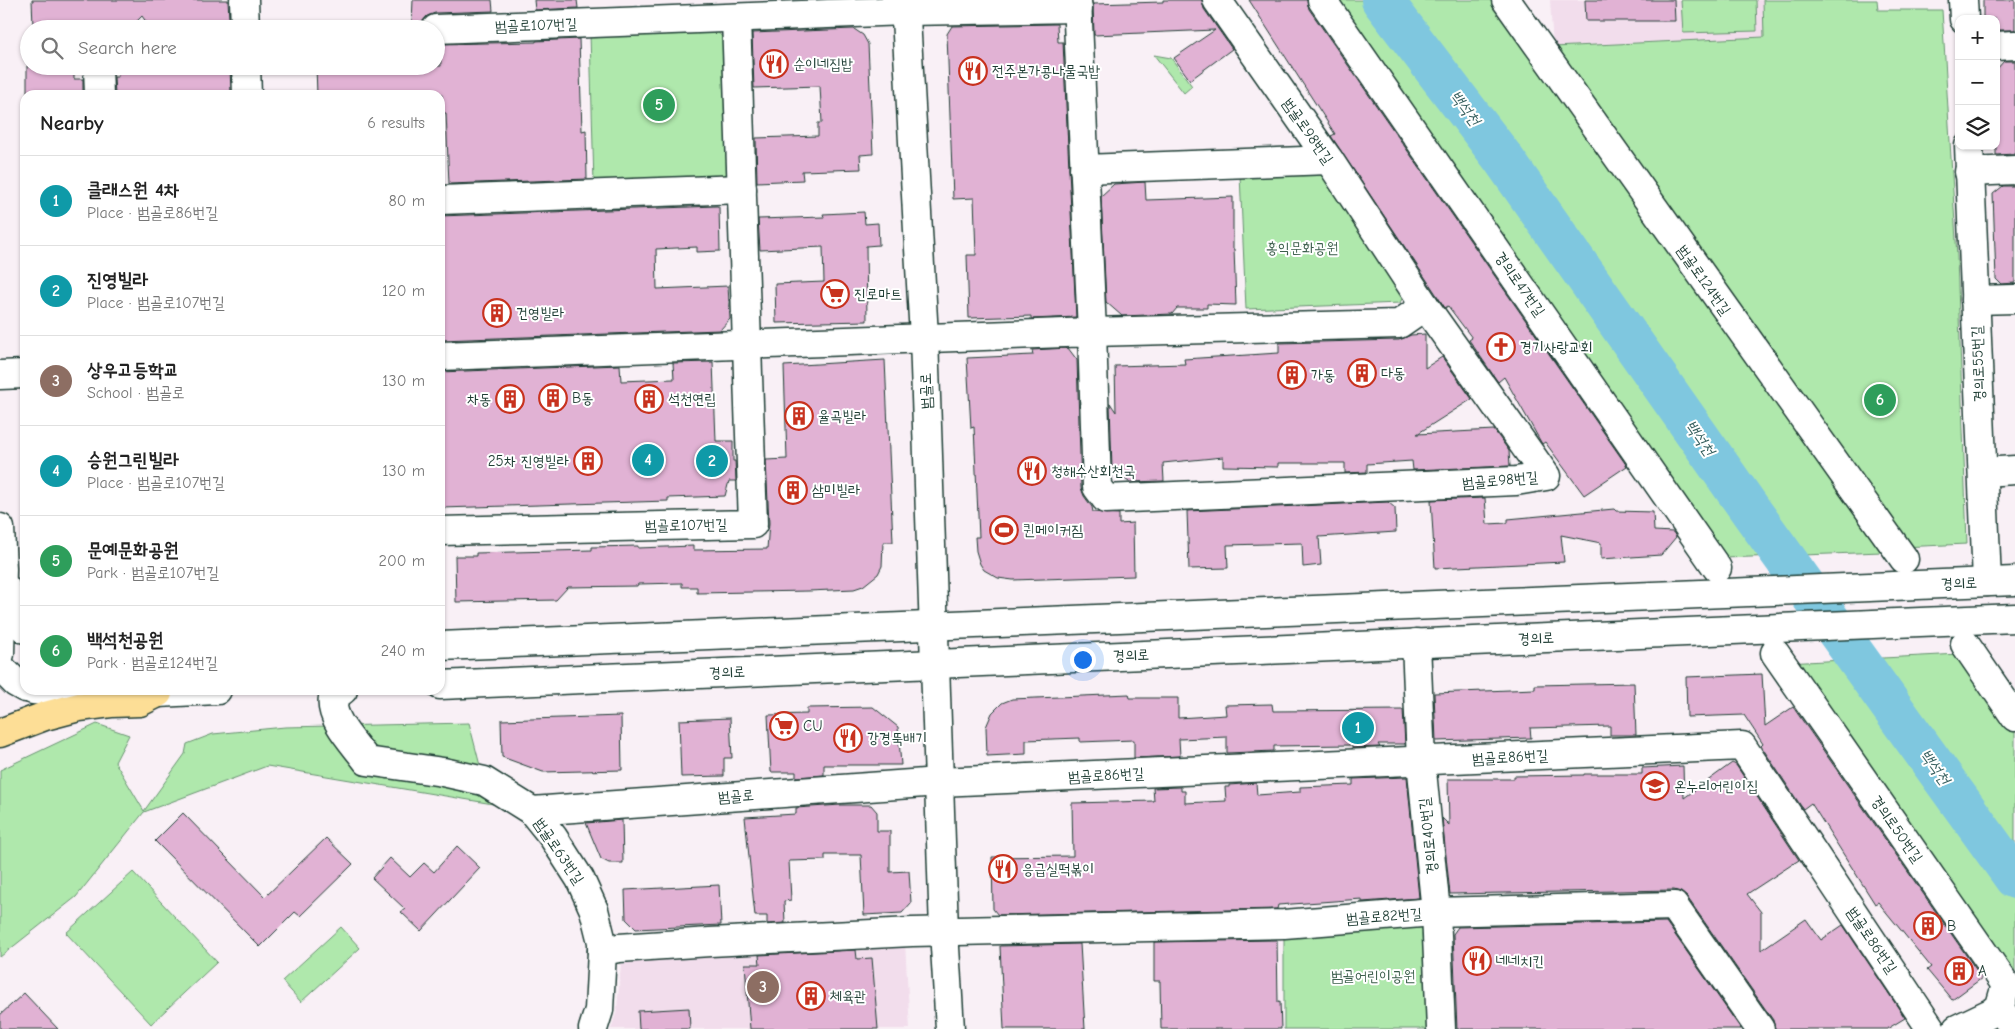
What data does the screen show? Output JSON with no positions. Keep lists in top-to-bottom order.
{
  "streets": {
    "street": [
      "범골로107번길",
      "범골로98번길",
      "범골로124번길",
      "경의로47번길",
      "경의로55번길",
      "범골로",
      "경의로",
      "범골로86번길",
      "경의로50번길",
      "경의로40번길",
      "범골로63번길",
      "범골로82번길"
    ]
  },
  "crossings": [
    ["범골로107번길", "범골로98번길"],
    ["범골로107번길", "범골로"],
    ["범골로124번길", "경의로"],
    ["경의로55번길", "경의로"],
    ["범골로", "경의로"],
    ["범골로", "범골로86번길"],
    ["범골로", "범골로63번길"],
    ["범골로", "범골로82번길"],
    ["경의로", "경의로40번길"],
    ["범골로86번길", "경의로40번길"],
    ["경의로40번길", "범골로82번길"]
  ],
  "water": ["백석천"],
  "parks": ["홍익문화공원", "범골어린이공원"],
  "places": {
    "restaurant": [
      "순이네집밥",
      "전주본가콩나물국밥",
      "청해수산회천국",
      "강경뚝배기",
      "응급실떡볶이",
      "네네치킨"
    ],
    "supermarket": ["진로마트", "CU"],
    "building": [
      "건영빌라",
      "다동",
      "가동",
      "B동",
      "차동",
      "석천연립",
      "율곡빌라",
      "25차 진영빌라",
      "삼미빌라",
      "B",
      "A",
      "체육관"
    ],
    "church": ["경기사랑교회"],
    "sports": ["퀸메이커짐"],
    "school or university": ["온누리어린이집"]
  },
  "page": {
    "map_buttons": ["+", "−"],
    "search": "Search here",
    "pins": [
      "5",
      "6",
      "4",
      "2",
      "1",
      "3"
    ],
    "heading": ["Nearby", "6 results"],
    "list": [
      {
        "mark": "1",
        "name": "클래스원 4차",
        "note": "Place · 범골로86번길",
        "value": "80 m"
      },
      {
        "mark": "2",
        "name": "진영빌라",
        "note": "Place · 범골로107번길",
        "value": "120 m"
      },
      {
        "mark": "3",
        "name": "상우고등학교",
        "note": "School · 범골로",
        "value": "130 m"
      },
      {
        "mark": "4",
        "name": "승원그린빌라",
        "note": "Place · 범골로107번길",
        "value": "130 m"
      },
      {
        "mark": "5",
        "name": "문예문화공원",
        "note": "Park · 범골로107번길",
        "value": "200 m"
      },
      {
        "mark": "6",
        "name": "백석천공원",
        "note": "Park · 범골로124번길",
        "value": "240 m"
      }
    ]
  }
}
